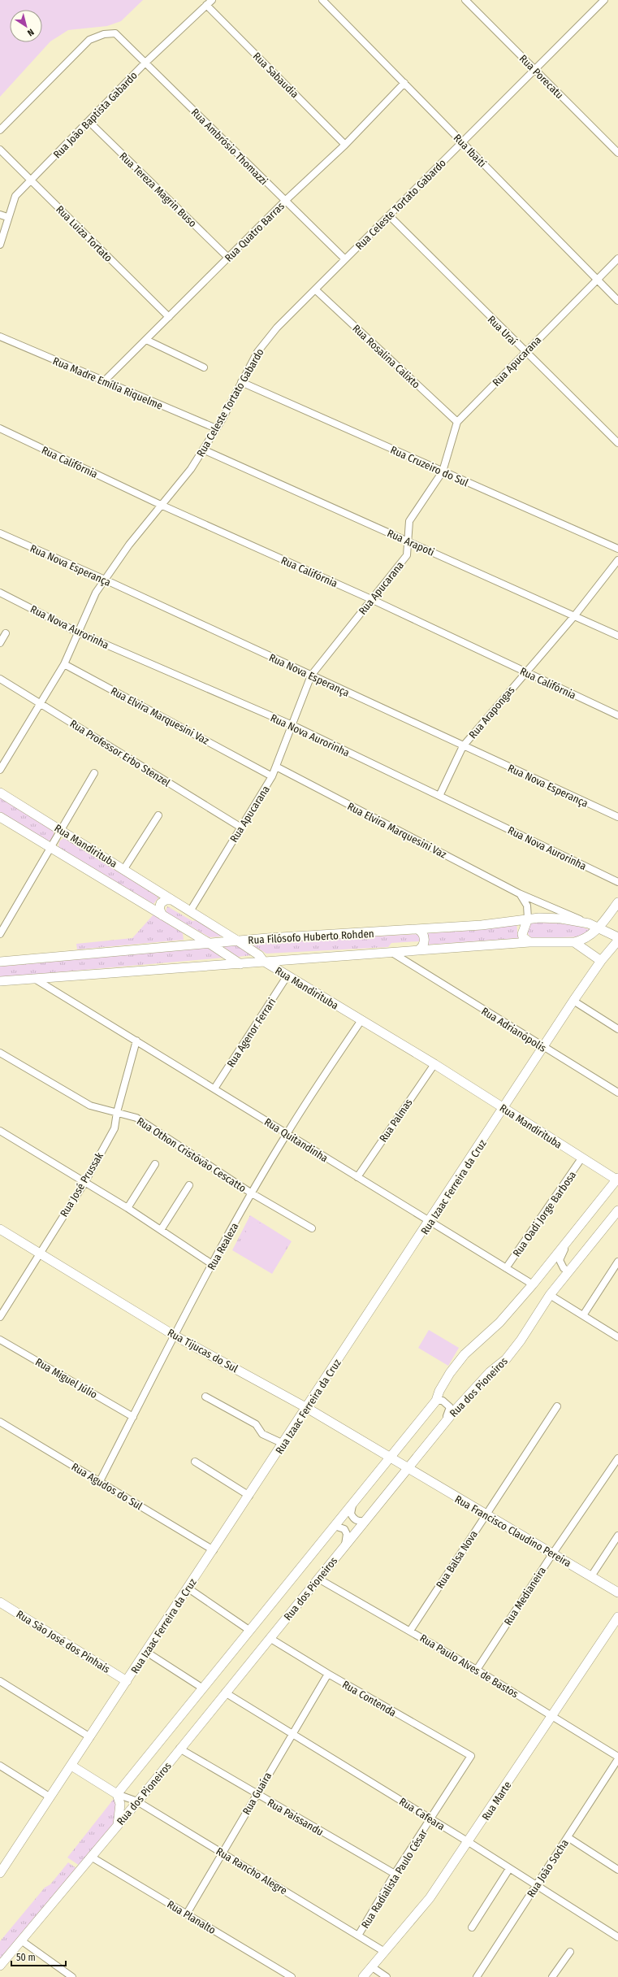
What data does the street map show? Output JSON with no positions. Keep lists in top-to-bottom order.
{
  "streets": {
    "street": [
      "Rua Sabaudia",
      "Rua Porecatu",
      "Rua João Baptista Gabardo",
      "Rua Ambrósio Thomazzi",
      "Rua Ibaití",
      "Rua Tereza Magrin Buso",
      "Rua Celeste Tortato Gabardo",
      "Rua Quatro Barras",
      "Rua Luiza Tortato",
      "Rua Uraí",
      "Rua Rosalina Calixto",
      "Rua Apucarana",
      "Rua Madre Emília Riquelme",
      "Rua Califórnia",
      "Rua Cruzeiro do Sul",
      "Rua Arapoti",
      "Rua Nova Esperança",
      "Rua Nova Aurorinha",
      "Rua Arapongas",
      "Rua Elvira Marquesini Vaz",
      "Rua Professor Erbo Stenzel",
      "Rua Mandirituba",
      "Rua Filósofo Huberto Rohden",
      "Rua Adrianópolis",
      "Rua Agenor Ferrari",
      "Rua Palmas",
      "Rua Quitandinha",
      "Rua Othon Cristóvão Cescatto",
      "Rua José Prussak",
      "Rua Izaac Ferreira da Cruz",
      "Rua Oadi Jorge Barbosa",
      "Rua Realeza",
      "Rua Tijucas do Sul",
      "Rua Miguel Júlio",
      "Rua dos Pioneiros",
      "Rua Agudos do Sul",
      "Rua Francisco Claudino Pereira",
      "Rua Balsa Nova",
      "Rua Medianeira",
      "Rua São José dos Pinhais",
      "Rua Paulo Alves de Bastos",
      "Rua Contenda",
      "Rua Guaíra",
      "Rua Marte",
      "Rua Cafeara",
      "Rua Paissandu",
      "Rua João Socha",
      "Rua Rancho Alegre",
      "Rua Radialista Paulo César",
      "Rua Planalto"
    ]
  },
  "crossings": [
    ["Rua Sabaudia", "Rua João Baptista Gabardo"],
    ["Rua Sabaudia", "Rua Quatro Barras"],
    ["Rua Porecatu", "Rua Celeste Tortato Gabardo"],
    ["Rua João Baptista Gabardo", "Rua Ambrósio Thomazzi"],
    ["Rua João Baptista Gabardo", "Rua Tereza Magrin Buso"],
    ["Rua João Baptista Gabardo", "Rua Luiza Tortato"],
    ["Rua Ambrósio Thomazzi", "Rua Celeste Tortato Gabardo"],
    ["Rua Ambrósio Thomazzi", "Rua Quatro Barras"],
    ["Rua Ibaití", "Rua Celeste Tortato Gabardo"],
    ["Rua Ibaití", "Rua Quatro Barras"],
    ["Rua Ibaití", "Rua Apucarana"],
    ["Rua Tereza Magrin Buso", "Rua Quatro Barras"],
    ["Rua Celeste Tortato Gabardo", "Rua Uraí"],
    ["Rua Celeste Tortato Gabardo", "Rua Rosalina Calixto"],
    ["Rua Celeste Tortato Gabardo", "Rua Madre Emília Riquelme"],
    ["Rua Celeste Tortato Gabardo", "Rua Califórnia"],
    ["Rua Celeste Tortato Gabardo", "Rua Cruzeiro do Sul"],
    ["Rua Celeste Tortato Gabardo", "Rua Arapoti"],
    ["Rua Celeste Tortato Gabardo", "Rua Nova Esperança"],
    ["Rua Celeste Tortato Gabardo", "Rua Nova Aurorinha"],
    ["Rua Celeste Tortato Gabardo", "Rua Elvira Marquesini Vaz"],
    ["Rua Celeste Tortato Gabardo", "Rua Professor Erbo Stenzel"],
    ["Rua Quatro Barras", "Rua Luiza Tortato"],
    ["Rua Quatro Barras", "Rua Madre Emília Riquelme"],
    ["Rua Uraí", "Rua Apucarana"],
    ["Rua Rosalina Calixto", "Rua Apucarana"],
    ["Rua Apucarana", "Rua Califórnia"],
    ["Rua Apucarana", "Rua Cruzeiro do Sul"],
    ["Rua Apucarana", "Rua Arapoti"],
    ["Rua Apucarana", "Rua Nova Esperança"],
    ["Rua Apucarana", "Rua Nova Aurorinha"],
    ["Rua Apucarana", "Rua Elvira Marquesini Vaz"],
    ["Rua Apucarana", "Rua Professor Erbo Stenzel"],
    ["Rua Apucarana", "Rua Mandirituba"],
    ["Rua Califórnia", "Rua Arapongas"],
    ["Rua Arapoti", "Rua Arapongas"],
    ["Rua Nova Esperança", "Rua Arapongas"],
    ["Rua Nova Aurorinha", "Rua Arapongas"],
    ["Rua Elvira Marquesini Vaz", "Rua Filósofo Huberto Rohden"],
    ["Rua Mandirituba", "Rua Filósofo Huberto Rohden"],
    ["Rua Mandirituba", "Rua Agenor Ferrari"],
    ["Rua Mandirituba", "Rua Palmas"],
    ["Rua Mandirituba", "Rua Izaac Ferreira da Cruz"],
    ["Rua Mandirituba", "Rua Oadi Jorge Barbosa"],
    ["Rua Mandirituba", "Rua Realeza"],
    ["Rua Mandirituba", "Rua dos Pioneiros"],
    ["Rua Filósofo Huberto Rohden", "Rua Adrianópolis"],
    ["Rua Filósofo Huberto Rohden", "Rua Quitandinha"],
    ["Rua Adrianópolis", "Rua Izaac Ferreira da Cruz"],
    ["Rua Agenor Ferrari", "Rua Quitandinha"],
    ["Rua Palmas", "Rua Quitandinha"],
    ["Rua Quitandinha", "Rua José Prussak"],
    ["Rua Quitandinha", "Rua Izaac Ferreira da Cruz"],
    ["Rua Quitandinha", "Rua Oadi Jorge Barbosa"],
    ["Rua Quitandinha", "Rua Realeza"],
    ["Rua Quitandinha", "Rua dos Pioneiros"],
    ["Rua Othon Cristóvão Cescatto", "Rua José Prussak"],
    ["Rua Othon Cristóvão Cescatto", "Rua Realeza"],
    ["Rua José Prussak", "Rua Tijucas do Sul"],
    ["Rua Izaac Ferreira da Cruz", "Rua Tijucas do Sul"],
    ["Rua Izaac Ferreira da Cruz", "Rua Agudos do Sul"],
    ["Rua Izaac Ferreira da Cruz", "Rua São José dos Pinhais"],
    ["Rua Izaac Ferreira da Cruz", "Rua Rancho Alegre"],
    ["Rua Realeza", "Rua Tijucas do Sul"],
    ["Rua Realeza", "Rua Miguel Júlio"],
    ["Rua Realeza", "Rua Agudos do Sul"],
    ["Rua Tijucas do Sul", "Rua dos Pioneiros"],
    ["Rua Tijucas do Sul", "Rua Francisco Claudino Pereira"],
    ["Rua dos Pioneiros", "Rua Francisco Claudino Pereira"],
    ["Rua dos Pioneiros", "Rua Paulo Alves de Bastos"],
    ["Rua dos Pioneiros", "Rua Contenda"],
    ["Rua dos Pioneiros", "Rua Cafeara"],
    ["Rua dos Pioneiros", "Rua Paissandu"],
    ["Rua dos Pioneiros", "Rua Rancho Alegre"],
    ["Rua dos Pioneiros", "Rua Planalto"],
    ["Rua Francisco Claudino Pereira", "Rua Balsa Nova"],
    ["Rua Francisco Claudino Pereira", "Rua Medianeira"],
    ["Rua Balsa Nova", "Rua Paulo Alves de Bastos"],
    ["Rua Medianeira", "Rua Paulo Alves de Bastos"],
    ["Rua Paulo Alves de Bastos", "Rua Marte"],
    ["Rua Contenda", "Rua Guaíra"],
    ["Rua Contenda", "Rua Radialista Paulo César"],
    ["Rua Guaíra", "Rua Cafeara"],
    ["Rua Guaíra", "Rua Paissandu"],
    ["Rua Guaíra", "Rua Rancho Alegre"],
    ["Rua Guaíra", "Rua Planalto"],
    ["Rua Marte", "Rua Cafeara"],
    ["Rua Marte", "Rua Rancho Alegre"],
    ["Rua Cafeara", "Rua João Socha"],
    ["Rua Cafeara", "Rua Radialista Paulo César"],
    ["Rua Paissandu", "Rua Radialista Paulo César"],
    ["Rua Rancho Alegre", "Rua Radialista Paulo César"]
  ],
  "scale_bar": "50 m",
  "north": "bottom right"
}
